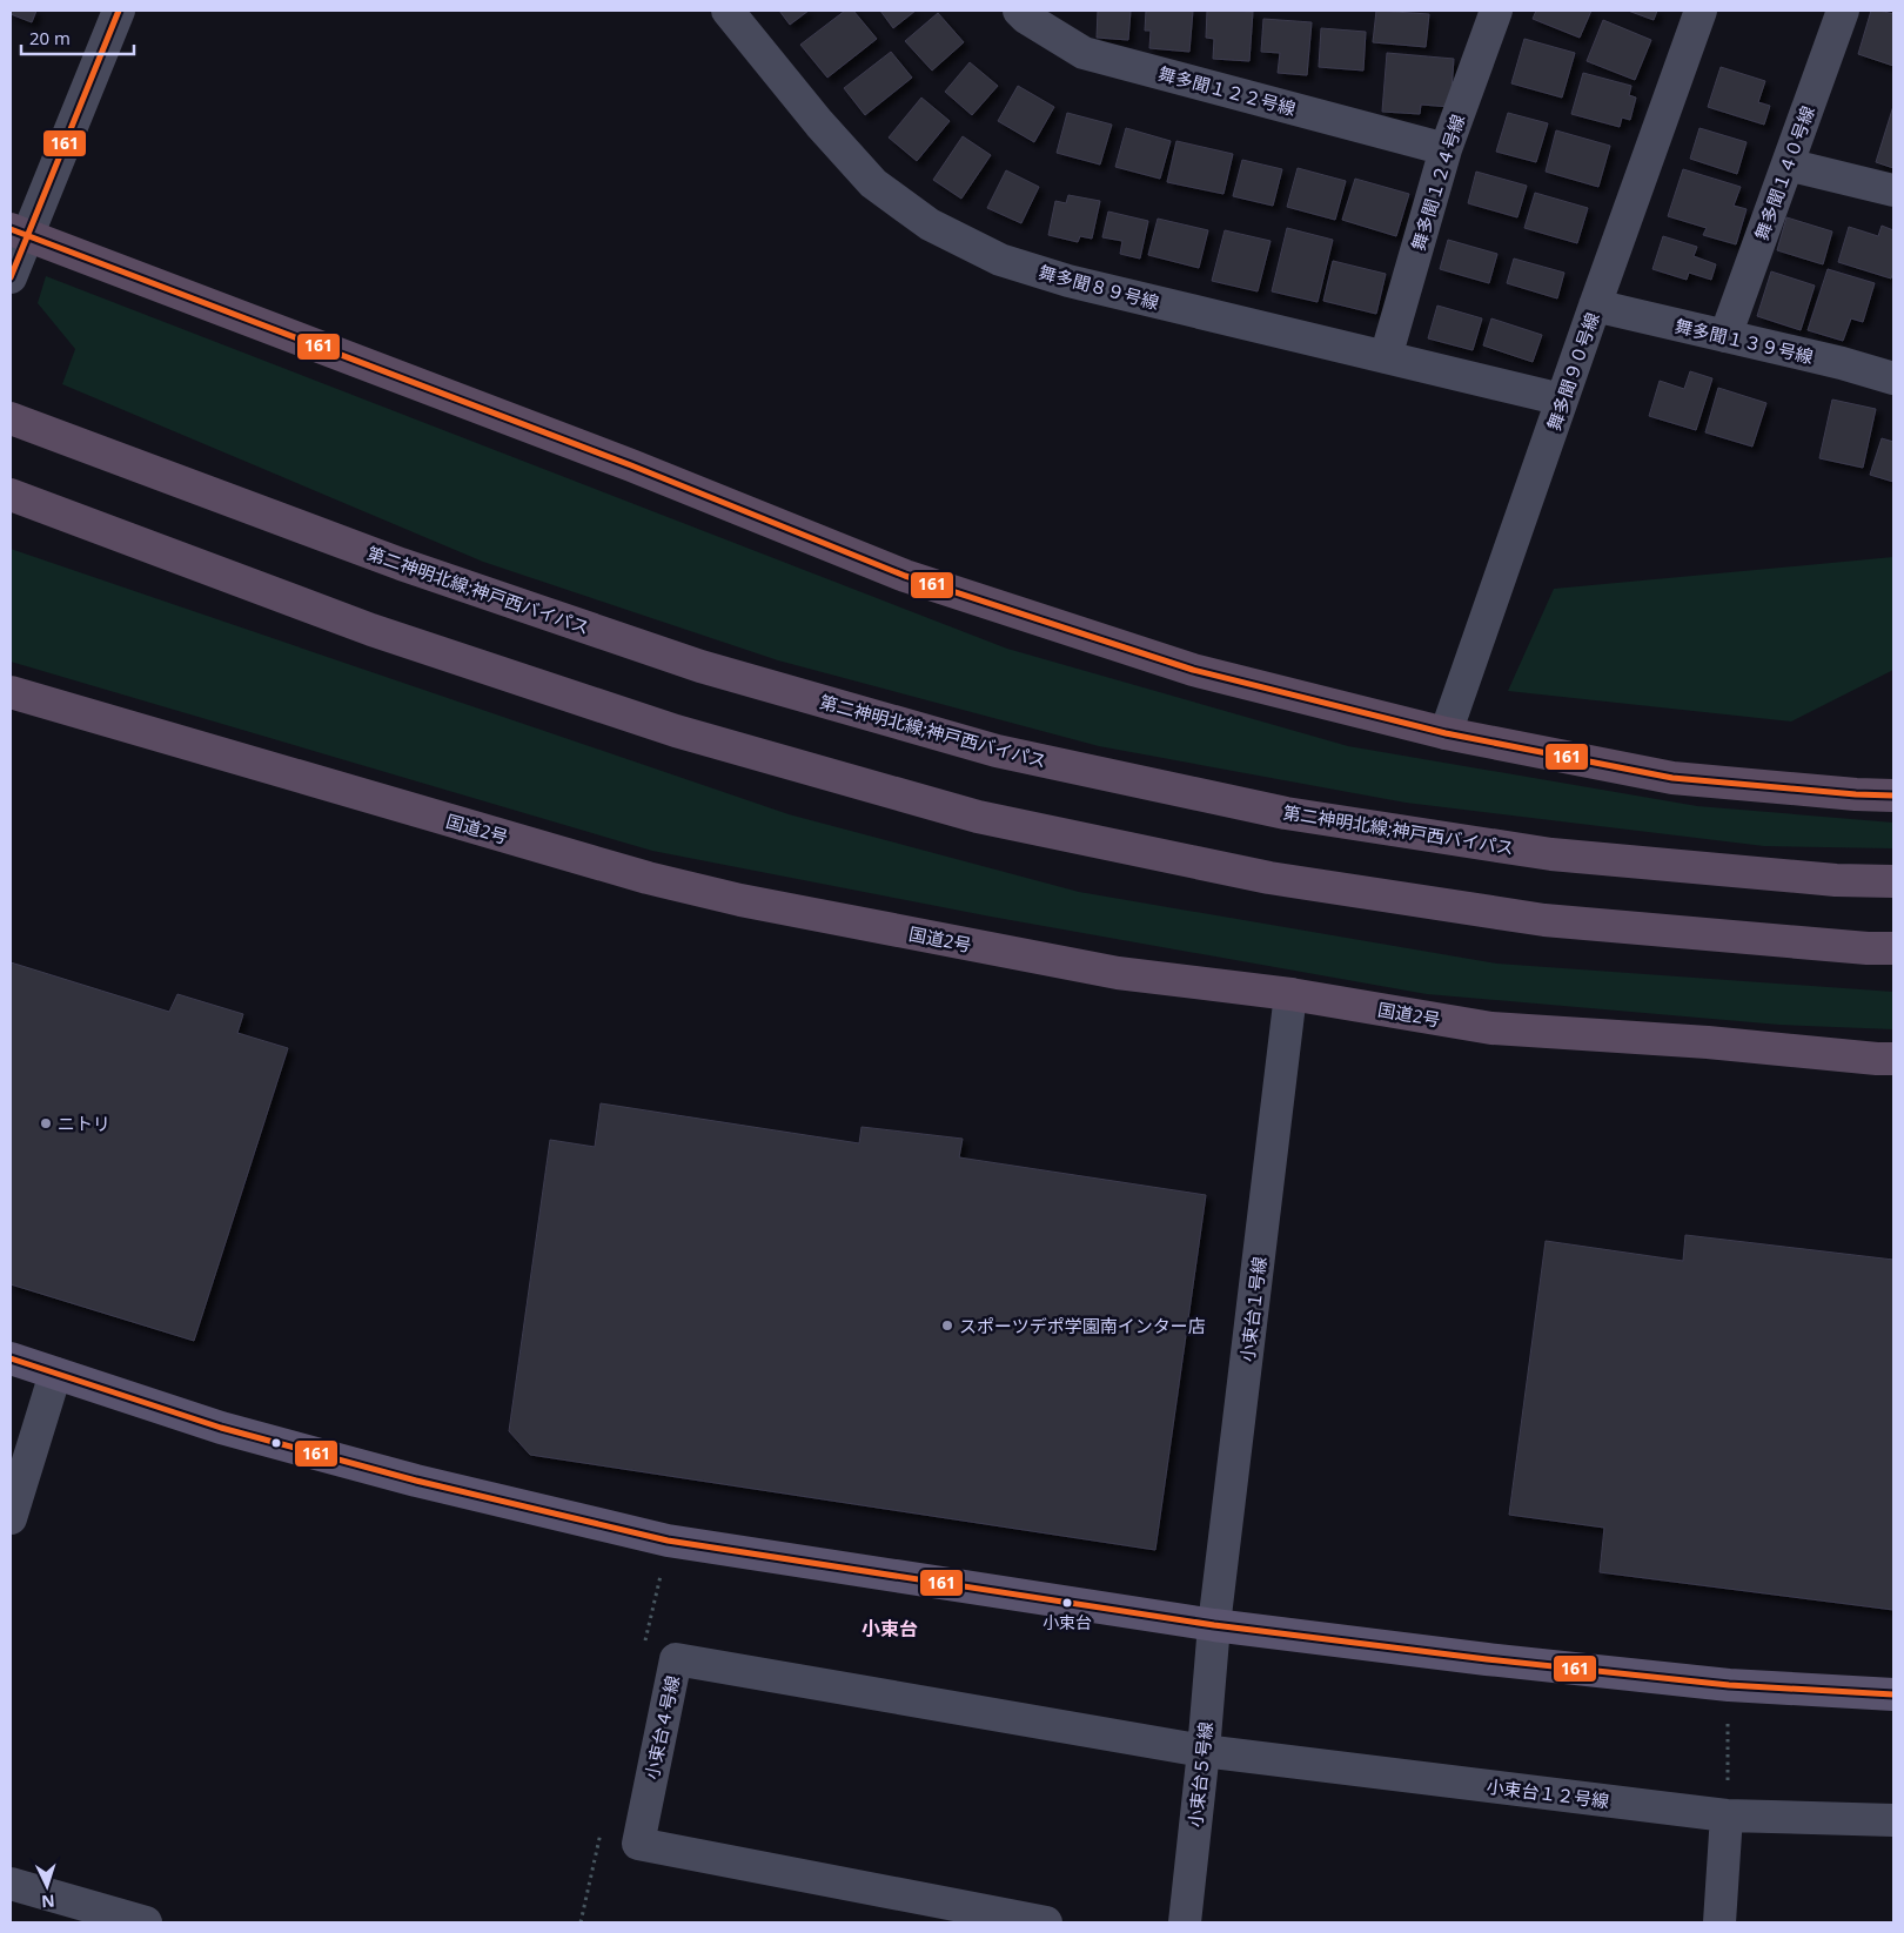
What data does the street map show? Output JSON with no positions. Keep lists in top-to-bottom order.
{
  "streets": {
    "highway": ["第二神明北線;神戸西バイパス", "国道2号"],
    "street": [
      "舞多聞１２２号線",
      "舞多聞１４０号線",
      "舞多聞１２４号線",
      "舞多聞８９号線",
      "舞多聞１３９号線",
      "舞多聞９０号線",
      "小束台１号線",
      "小束台４号線",
      "小束台５号線",
      "小束台１２号線"
    ]
  },
  "crossings": [
    ["舞多聞１２２号線", "舞多聞１２４号線"],
    ["舞多聞１４０号線", "舞多聞１３９号線"],
    ["舞多聞１２４号線", "舞多聞８９号線"],
    ["舞多聞８９号線", "舞多聞９０号線"],
    ["舞多聞１３９号線", "舞多聞９０号線"],
    ["国道2号", "小束台１号線"],
    ["小束台１号線", "小束台５号線"],
    ["小束台４号線", "小束台５号線"],
    ["小束台４号線", "小束台１２号線"],
    ["小束台５号線", "小束台１２号線"]
  ],
  "districts": ["小束台"],
  "places": ["ニトリ", "スポーツデポ学園南インター店", "小束台"],
  "lines": ["transit line 161"],
  "scale_bar": "20 m",
  "north": "bottom"
}
